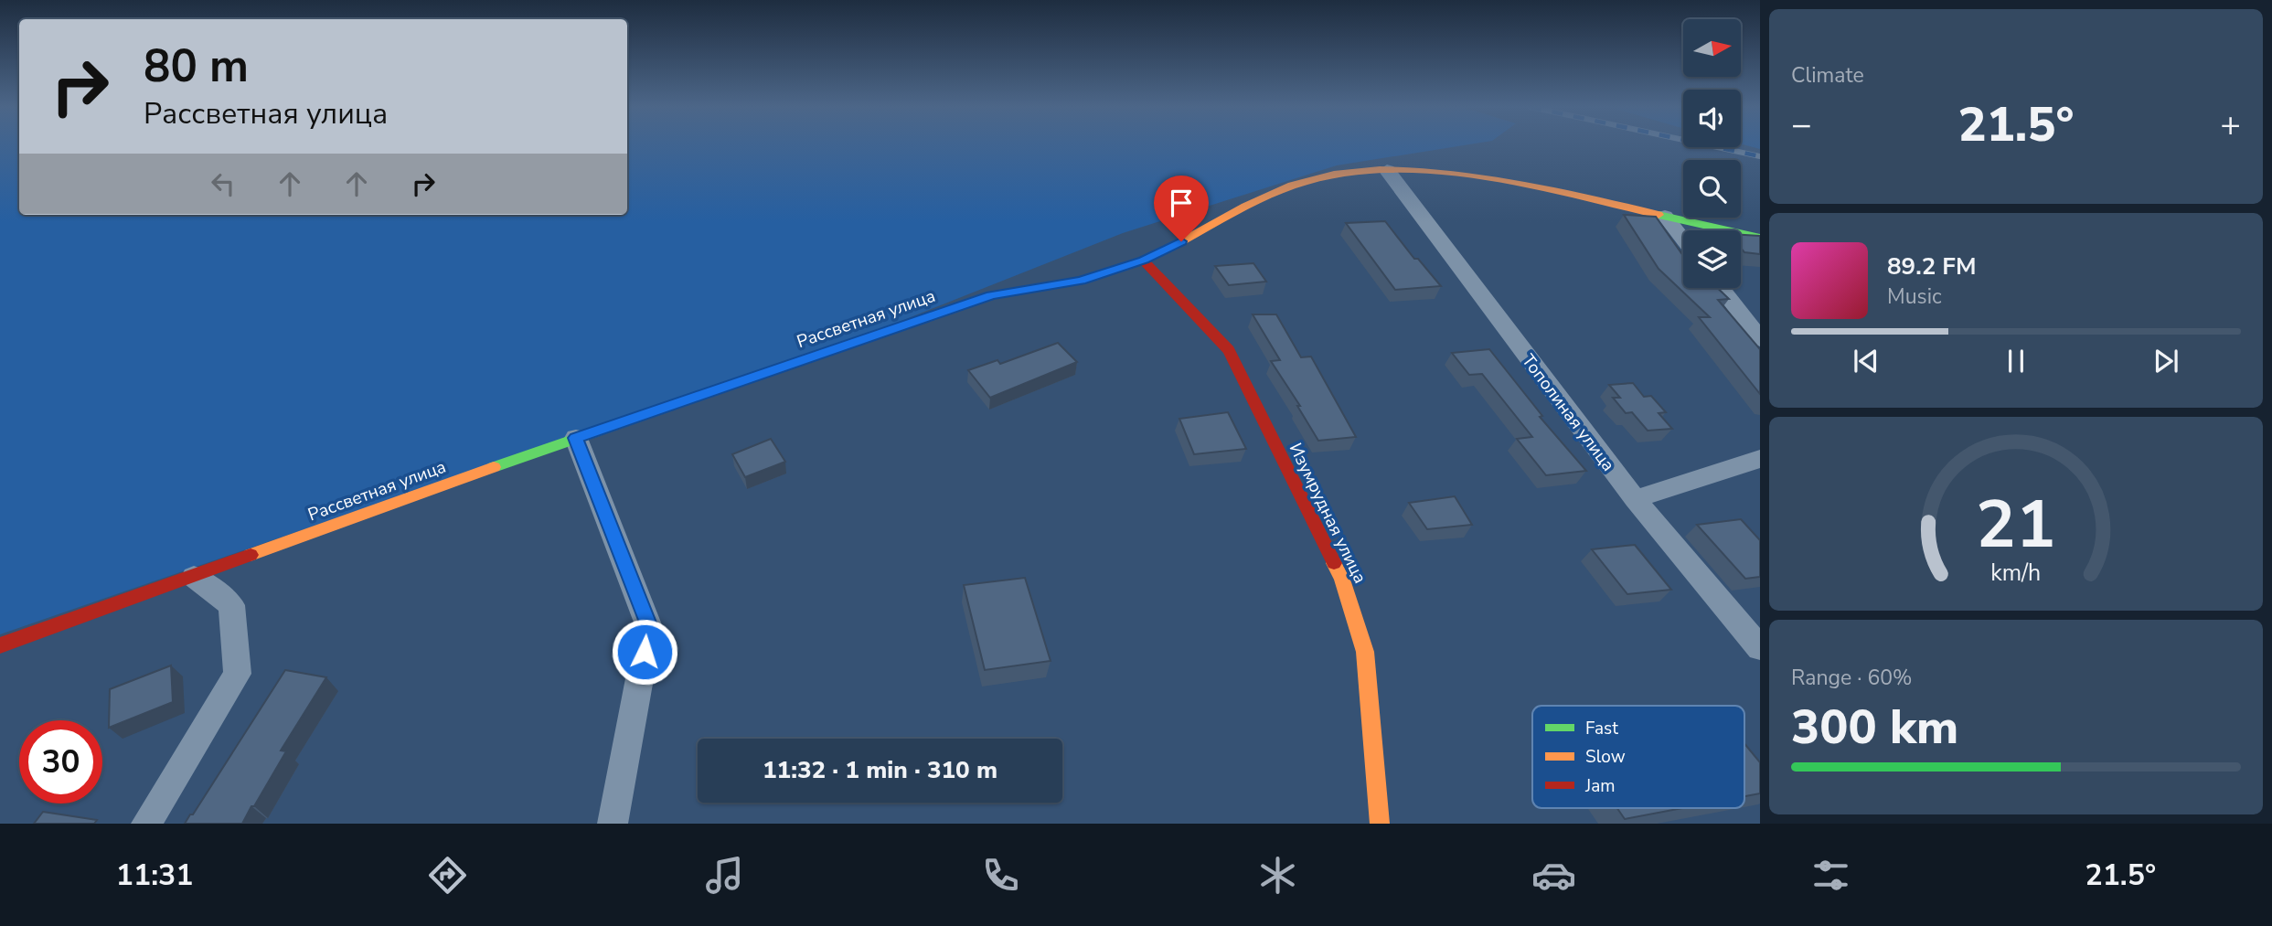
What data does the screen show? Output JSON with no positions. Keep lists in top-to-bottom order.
{
  "streets": {
    "street": ["Рассветная улица", "Тополиная улица", "Изумрудная улица"]
  },
  "crossings": [
    ["Рассветная улица", "Тополиная улица"],
    ["Рассветная улица", "Изумрудная улица"]
  ],
  "legend": ["Fast", "Slow", "Jam"],
  "north": "right",
  "page": {
    "tile": [
      "Climate",
      ["Range · 60%", "300 km"]
    ],
    "turn": ["80 m", "Рассветная улица"],
    "heat": ["−", "21.5°", "+"],
    "song": ["89.2 FM", "Music"],
    "limit": "30",
    "trip": "11:32 · 1 min · 310 m",
    "tabs": ["11:31", "21.5°"],
    "gauge": ["21", "km/h"]
  }
}
